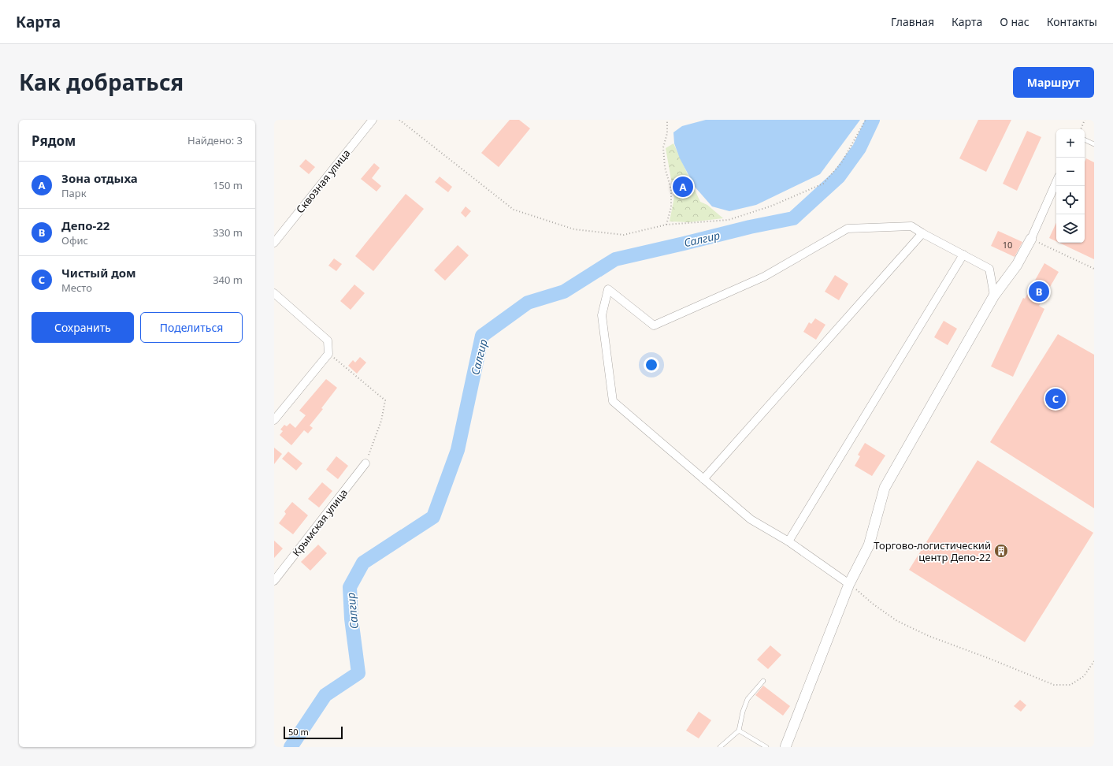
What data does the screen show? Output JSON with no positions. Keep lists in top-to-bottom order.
{
  "streets": {
    "street": ["Сквозная улица", "Крымская улица"]
  },
  "water": ["Салгир"],
  "places": {
    "building": ["Торгово-логистический центр Депо-22"]
  },
  "house_numbers": ["10"],
  "scale_bar": "50 m",
  "page": {
    "header": "Карта",
    "nav": [
      "Главная",
      "Карта",
      "О нас",
      "Контакты"
    ],
    "title": "Как добраться",
    "buttons": [
      "Маршрут",
      ["Сохранить", "Поделиться"]
    ],
    "heading": ["Рядом", "Найдено: 3"],
    "map_buttons": ["+", "−"],
    "list": [
      {
        "mark": "A",
        "name": "Зона отдыха",
        "note": "Парк",
        "value": "150 m"
      },
      {
        "mark": "B",
        "name": "Депо-22",
        "note": "Офис",
        "value": "330 m"
      },
      {
        "mark": "C",
        "name": "Чистый дом",
        "note": "Место",
        "value": "340 m"
      }
    ],
    "pins": ["A", "B", "C"],
    "scale": "50 m"
  }
}
